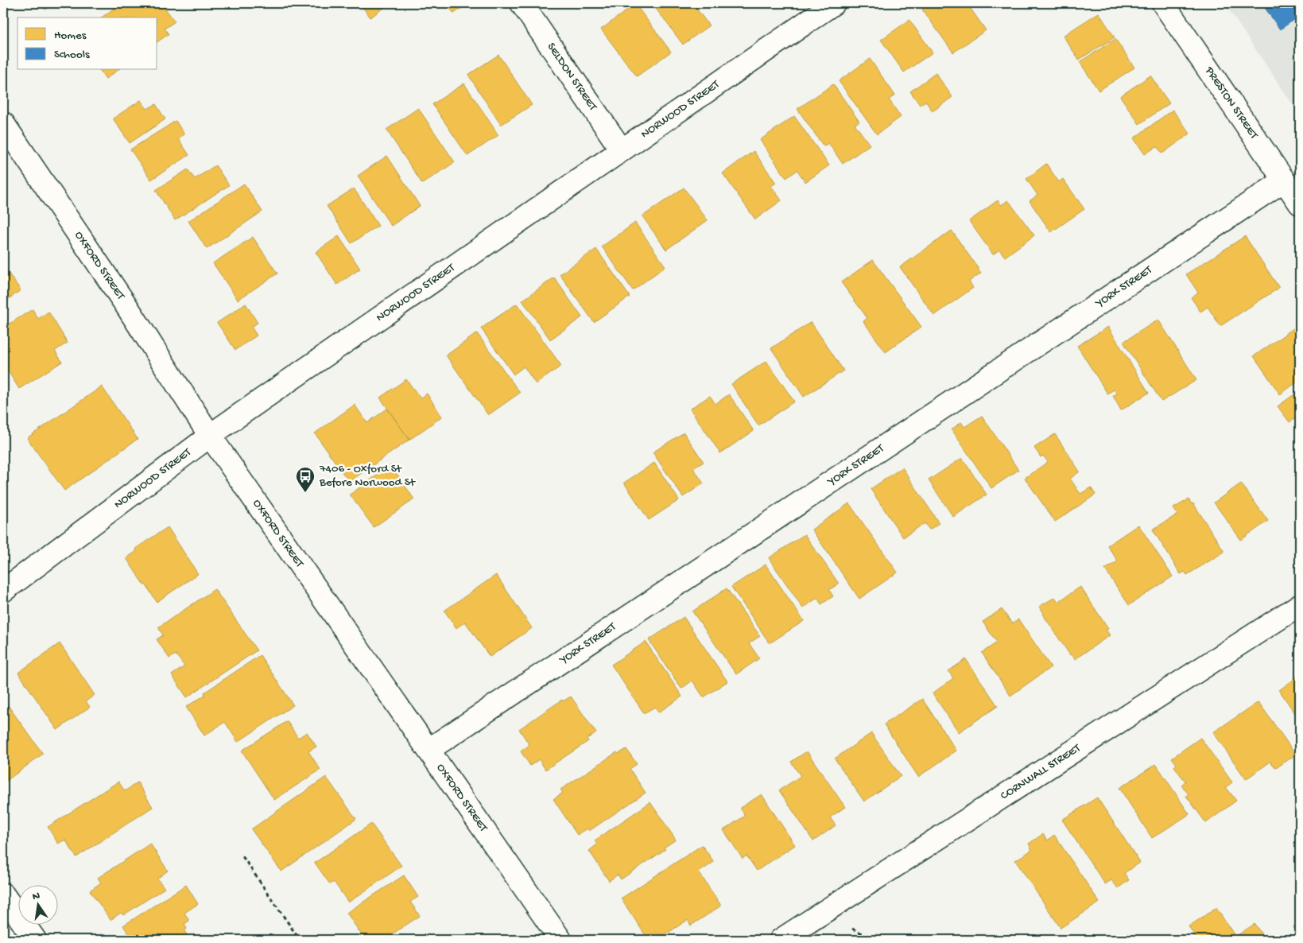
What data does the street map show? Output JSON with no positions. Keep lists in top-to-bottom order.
{
  "streets": {
    "street": [
      "SELDON STREET",
      "PRESTON STREET",
      "NORWOOD STREET",
      "OXFORD STREET",
      "YORK STREET",
      "CORNWALL STREET"
    ]
  },
  "crossings": [
    ["SELDON STREET", "NORWOOD STREET"],
    ["PRESTON STREET", "YORK STREET"],
    ["NORWOOD STREET", "OXFORD STREET"],
    ["OXFORD STREET", "YORK STREET"]
  ],
  "places": {
    "bus stop": ["7406 - Oxford St Before Norwood St"]
  },
  "legend": ["Homes", "Schools"],
  "north": "top"
}
